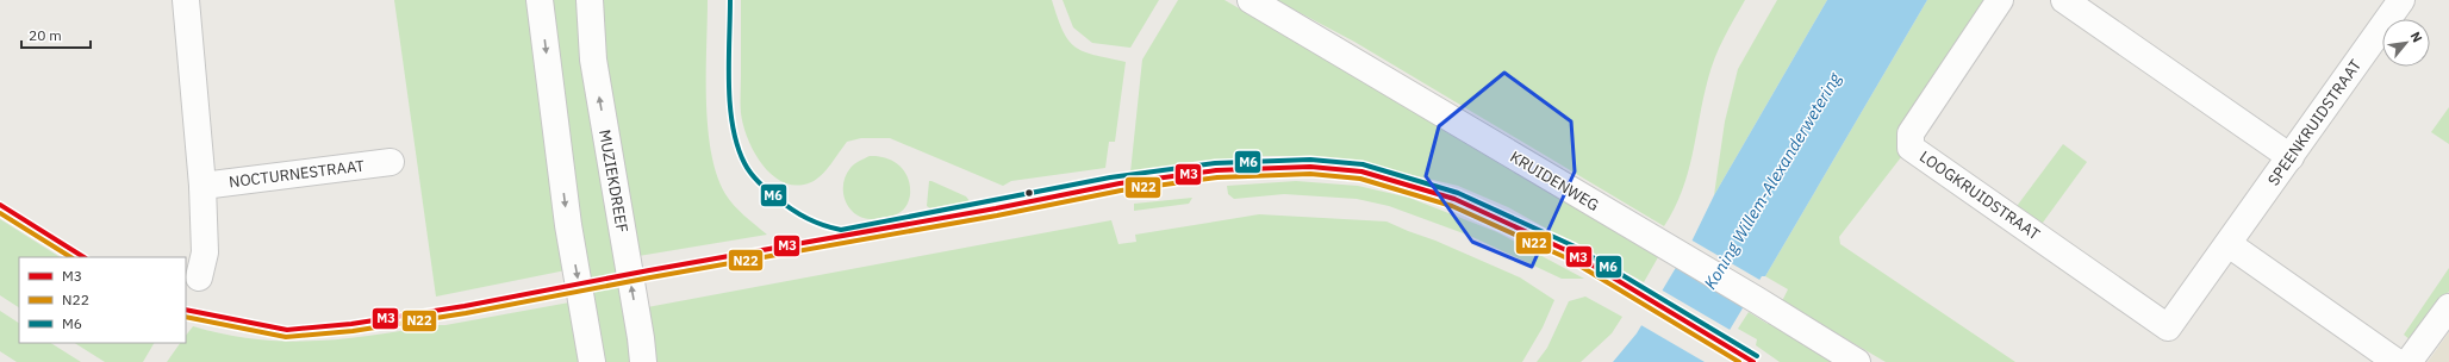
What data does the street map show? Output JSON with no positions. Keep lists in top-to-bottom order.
{
  "streets": {
    "street": [
      "SPEENKRUIDSTRAAT",
      "NOCTURNESTRAAT",
      "MUZIEKDREEF",
      "KRUIDENWEG",
      "LOOGKRUIDSTRAAT"
    ]
  },
  "crossings": [
    ["SPEENKRUIDSTRAAT", "LOOGKRUIDSTRAAT"]
  ],
  "water": ["Koning Willem-Alexanderwetering"],
  "lines": ["transit line M6", "transit line M3", "transit line N22"],
  "legend": ["M3", "N22", "M6"],
  "scale_bar": "20 m",
  "north": "top right"
}
